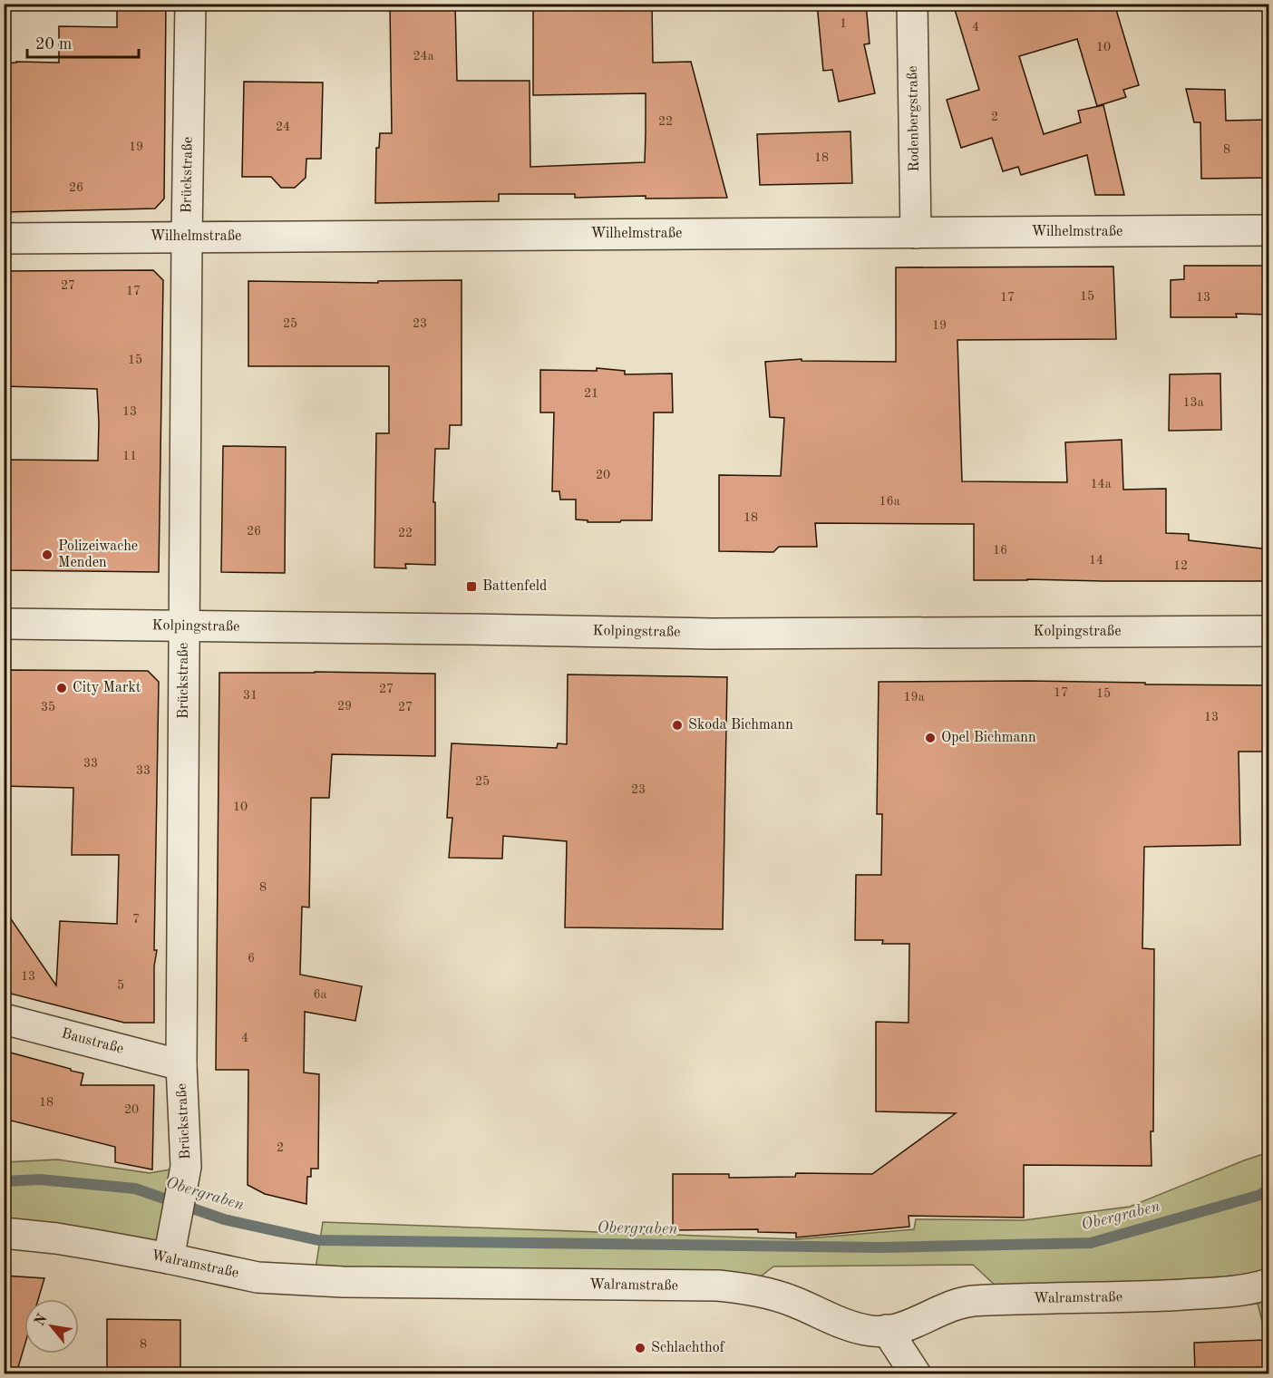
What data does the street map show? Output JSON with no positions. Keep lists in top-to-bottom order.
{
  "streets": {
    "street": [
      "Rodenbergstraße",
      "Brückstraße",
      "Wilhelmstraße",
      "Kolpingstraße",
      "Baustraße",
      "Walramstraße"
    ]
  },
  "crossings": [
    ["Rodenbergstraße", "Wilhelmstraße"],
    ["Brückstraße", "Wilhelmstraße"],
    ["Brückstraße", "Kolpingstraße"],
    ["Brückstraße", "Baustraße"],
    ["Brückstraße", "Walramstraße"]
  ],
  "water": ["Obergraben"],
  "places": {
    "other": [
      "Polizeiwache Menden",
      "City Markt",
      "Skoda Bichmann",
      "Opel Bichmann",
      "Schlachthof"
    ],
    "transit": ["Battenfeld"]
  },
  "house_numbers": [
    "1",
    "4",
    "10",
    "24a",
    "2",
    "22",
    "24",
    "19",
    "8",
    "18",
    "26",
    "27",
    "17",
    "15",
    "17",
    "13",
    "25",
    "23",
    "19",
    "15",
    "21",
    "13a",
    "13",
    "11",
    "20",
    "14a",
    "16a",
    "18",
    "26",
    "22",
    "16",
    "14",
    "12",
    "27",
    "17",
    "15",
    "31",
    "19a",
    "29",
    "35",
    "27",
    "13",
    "33",
    "33",
    "25",
    "23",
    "10",
    "8",
    "7",
    "6",
    "13",
    "5",
    "6a",
    "4",
    "18",
    "20",
    "2",
    "8"
  ],
  "scale_bar": "20 m",
  "north": "top left"
}
